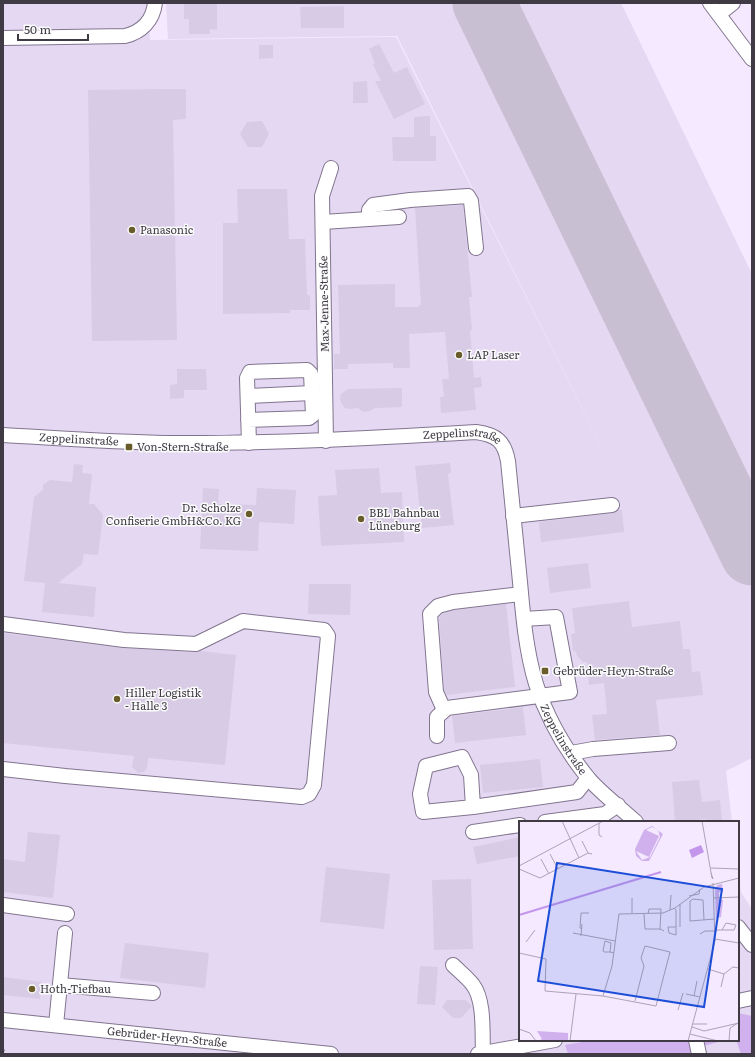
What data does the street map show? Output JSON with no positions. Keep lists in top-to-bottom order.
{
  "streets": {
    "street": ["Max-Jenne-Straße", "Zeppelinstraße", "Gebrüder-Heyn-Straße"]
  },
  "crossings": [
    ["Max-Jenne-Straße", "Zeppelinstraße"]
  ],
  "places": {
    "other": [
      "Panasonic",
      "LAP Laser",
      "Dr. Scholze Confiserie GmbH&Co. KG",
      "BBL Bahnbau Lüneburg",
      "Hiller Logistik - Halle 3",
      "Hoth-Tiefbau"
    ],
    "transit": ["Von-Stern-Straße", "Gebrüder-Heyn-Straße"]
  },
  "scale_bar": "50 m"
}
